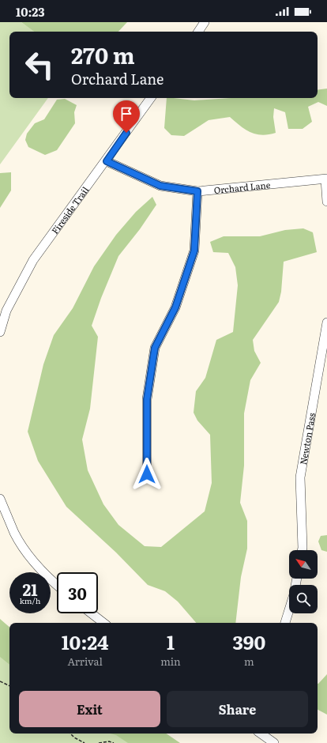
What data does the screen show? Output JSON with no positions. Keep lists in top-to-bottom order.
{
  "streets": {
    "street": ["Orchard Lane", "Fireside Trail", "Newton Pass"]
  },
  "crossings": [
    ["Orchard Lane", "Fireside Trail"]
  ],
  "north": "top left",
  "page": {
    "status": "10:23",
    "turn": ["270 m", "Orchard Lane"],
    "speed": "21 km/h",
    "limit": "30",
    "eta": [
      "10:24",
      "Arrival",
      "1",
      "min",
      "390",
      "m"
    ],
    "buttons": ["Exit", "Share"]
  }
}
